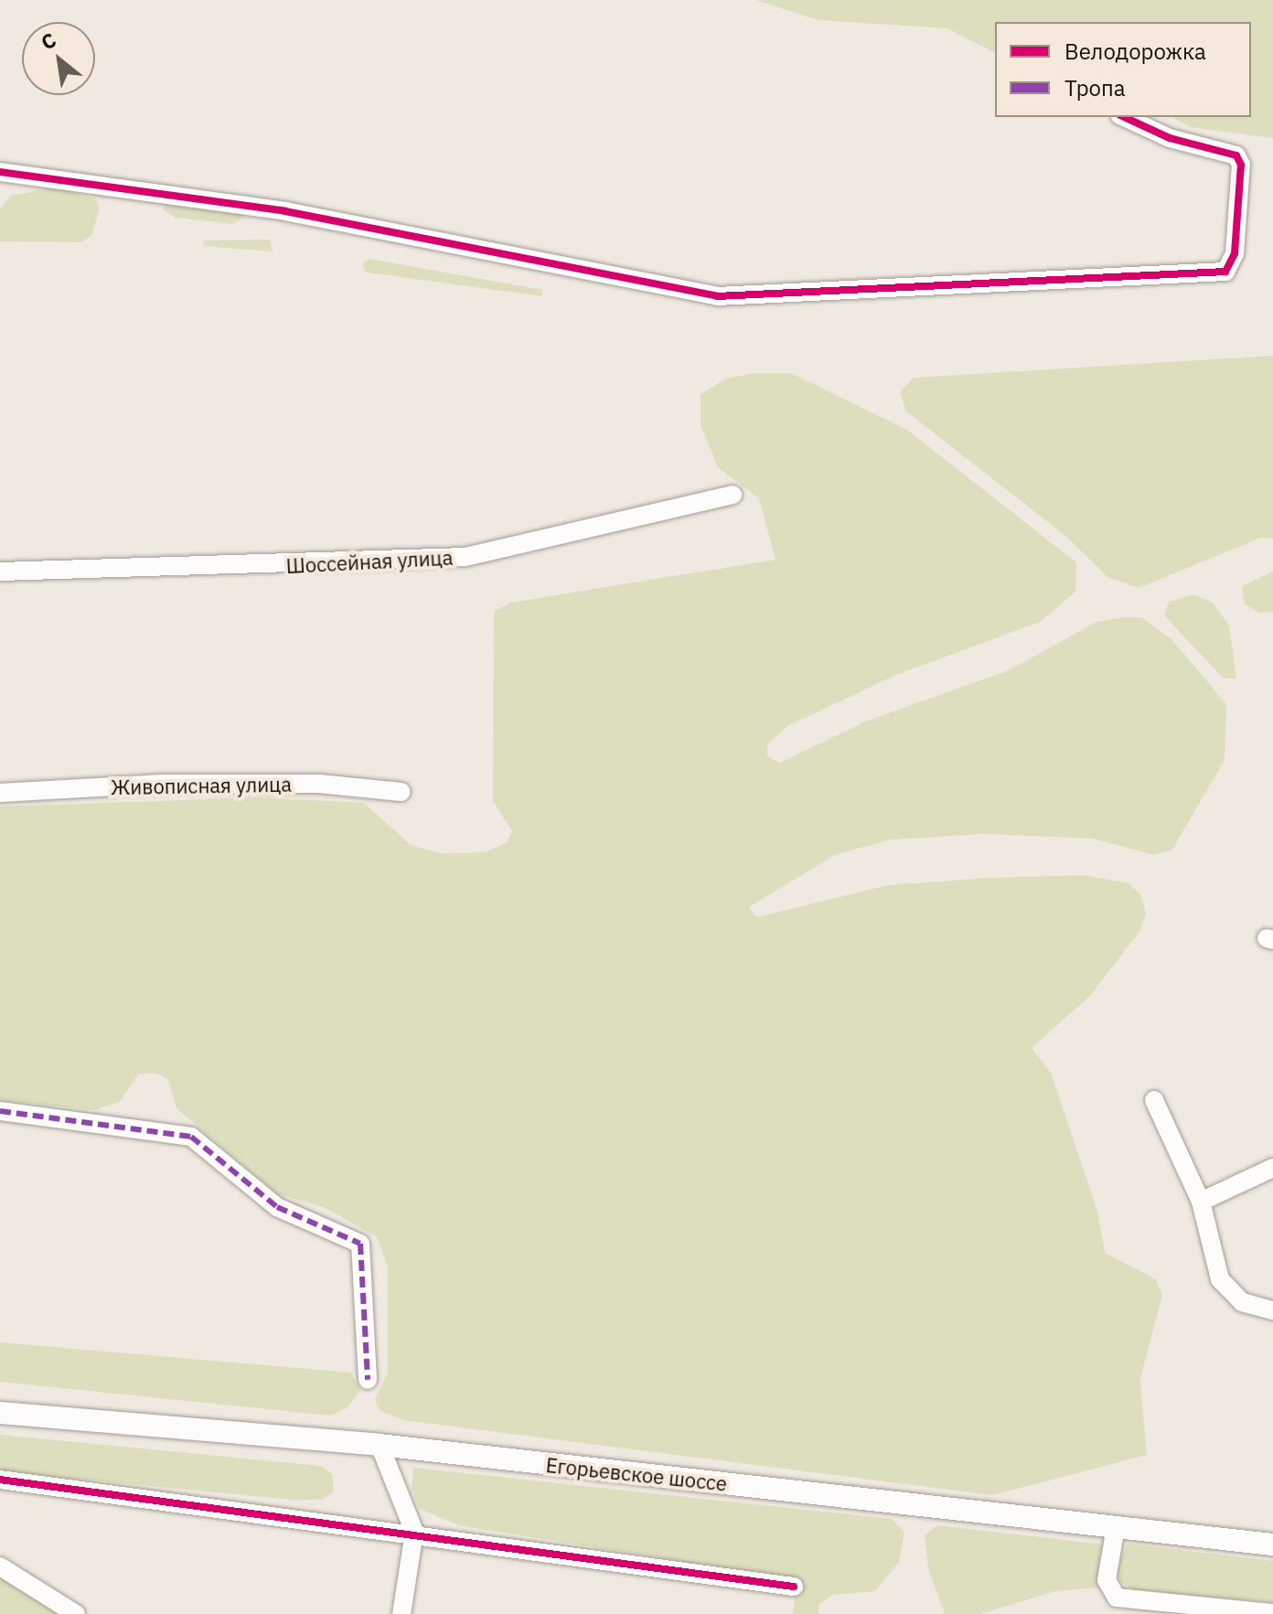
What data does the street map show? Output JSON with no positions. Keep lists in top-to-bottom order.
{
  "streets": {
    "main road": ["Егорьевское шоссе"],
    "street": ["Шоссейная улица", "Живописная улица"]
  },
  "legend": ["Велодорожка", "Тропа"],
  "north": "top left"
}
